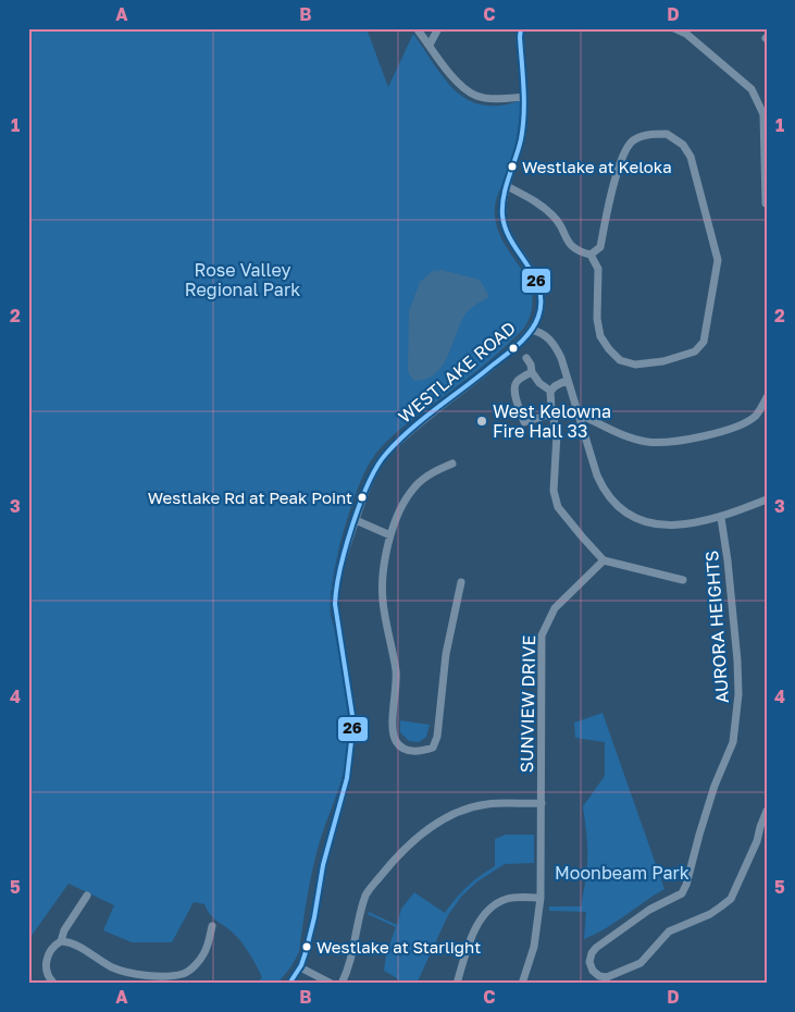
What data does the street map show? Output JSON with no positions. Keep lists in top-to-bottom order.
{
  "streets": {
    "street": ["WESTLAKE ROAD", "AURORA HEIGHTS", "SUNVIEW DRIVE"]
  },
  "parks": ["Rose Valley Regional Park", "Moonbeam Park"],
  "places": [
    "Westlake at Keloka",
    "West Kelowna Fire Hall 33",
    "Westlake Rd at Peak Point",
    "Westlake at Starlight"
  ],
  "lines": ["transit line 26"],
  "grid": {
    "columns": [
      "A",
      "B",
      "C",
      "D"
    ],
    "rows": [
      "1",
      "2",
      "3",
      "4",
      "5"
    ]
  }
}
